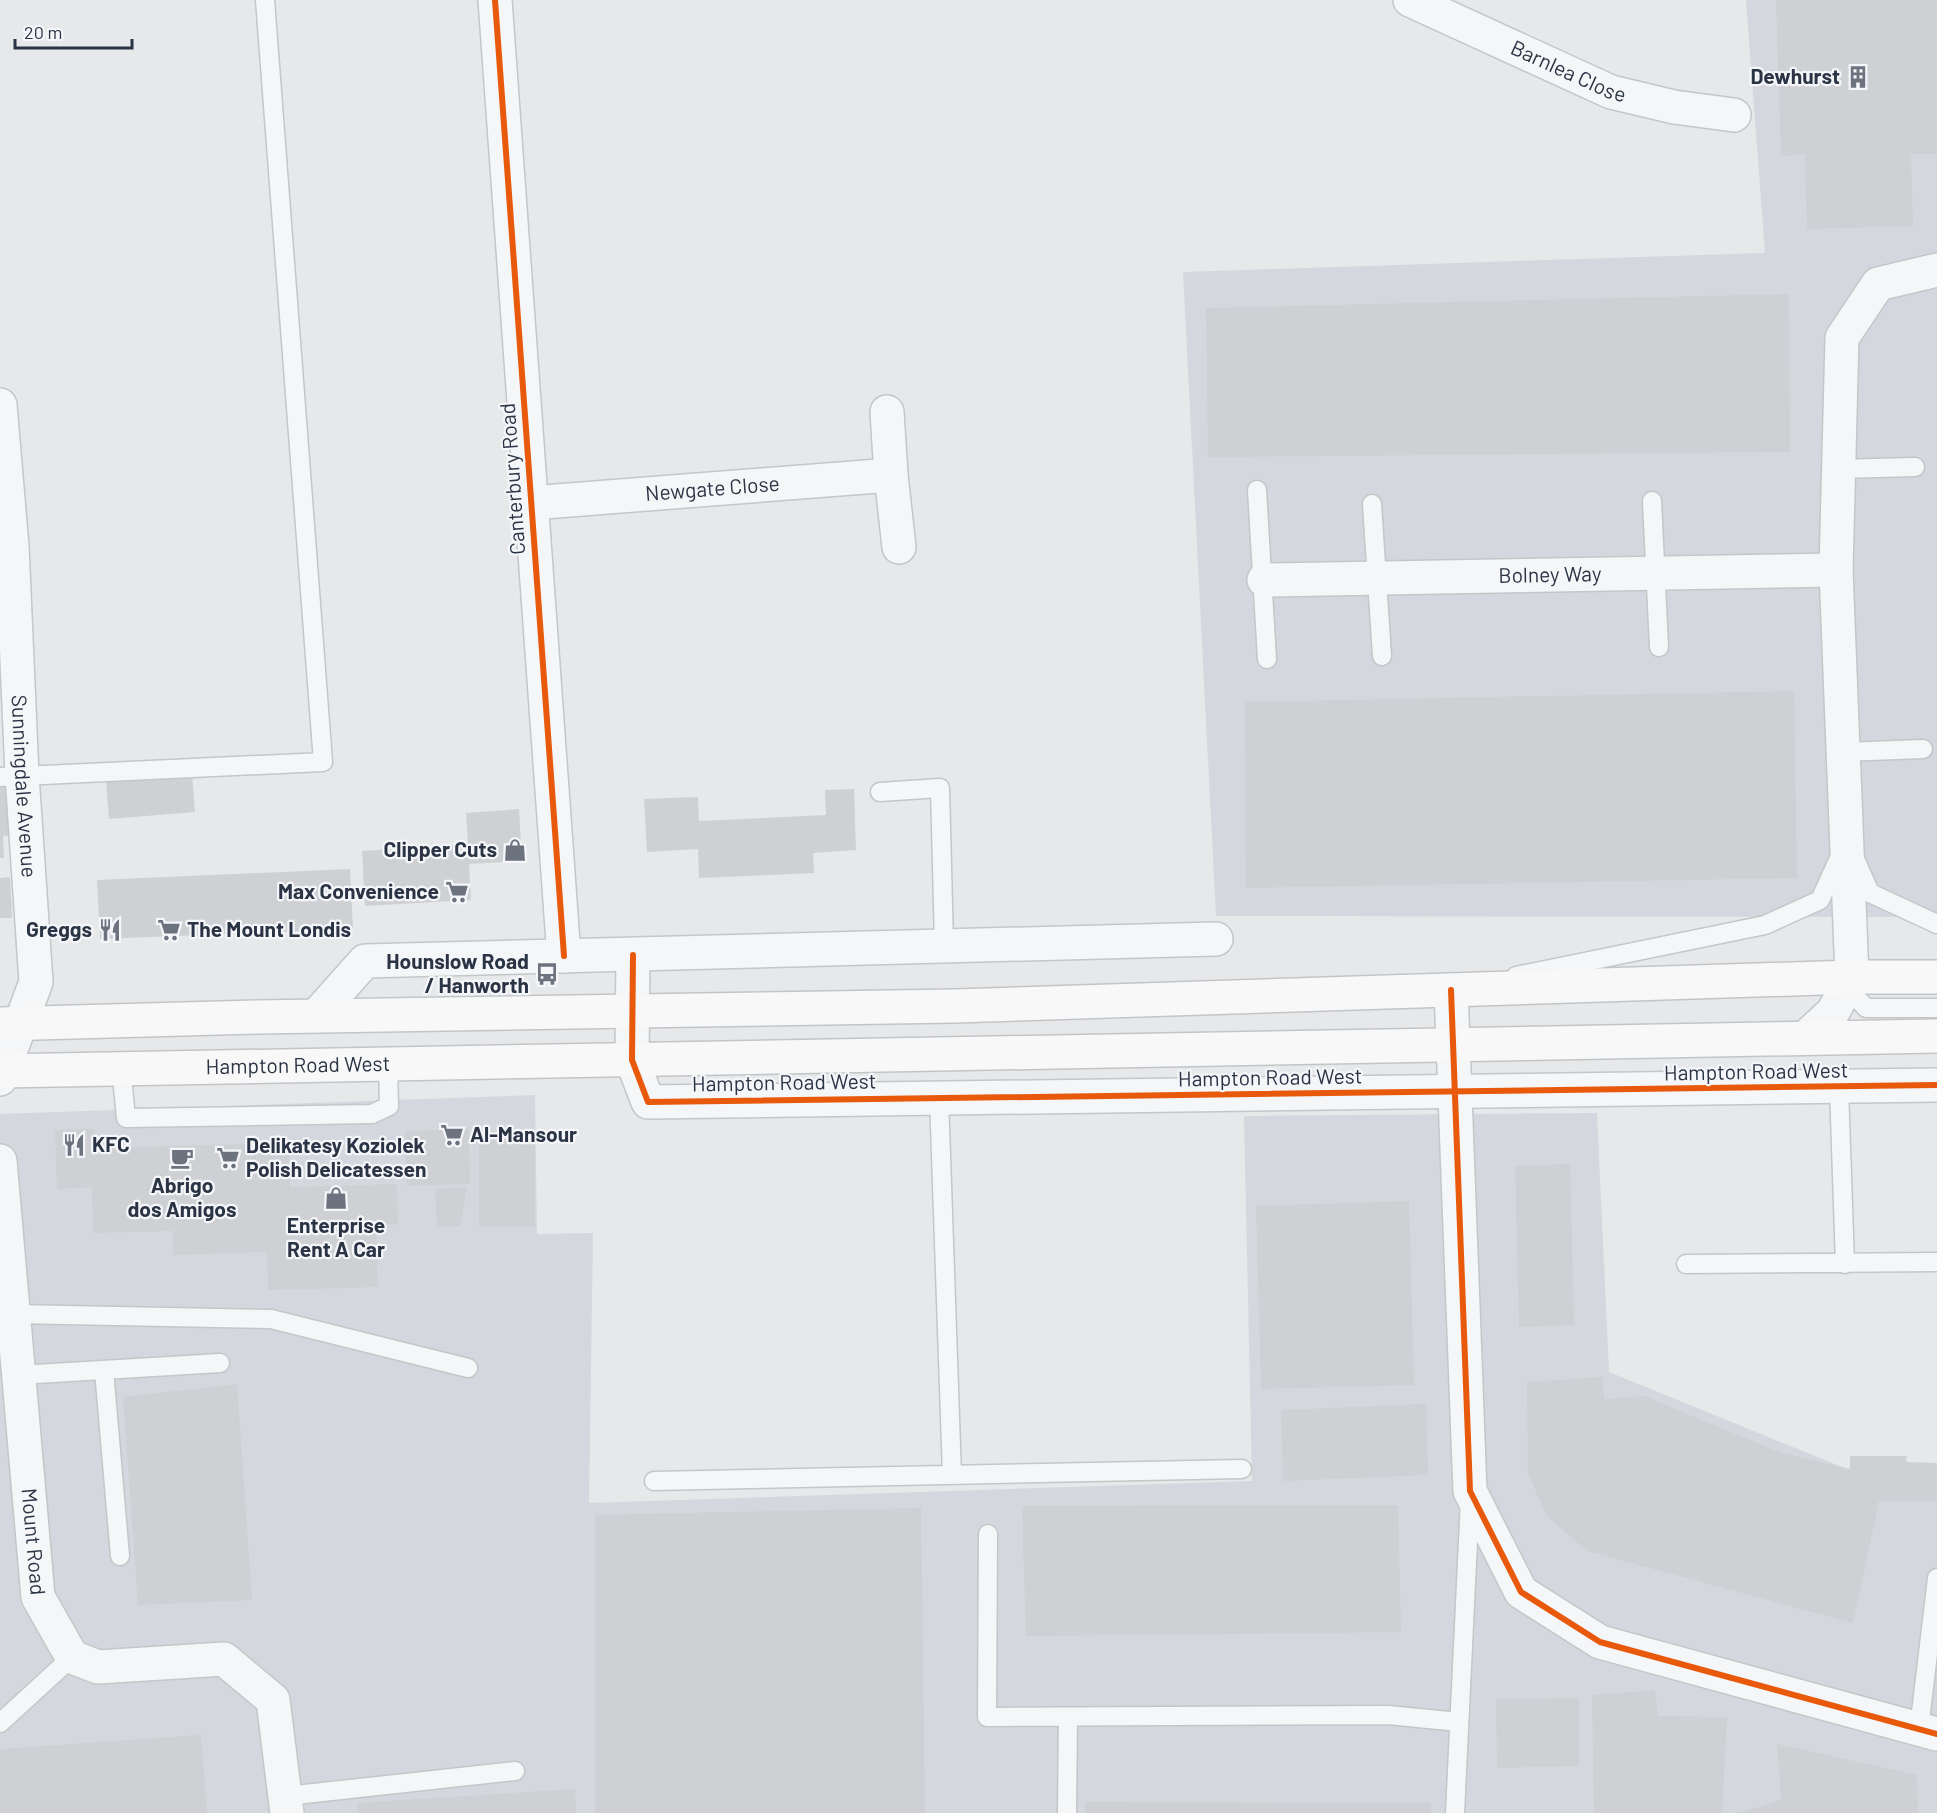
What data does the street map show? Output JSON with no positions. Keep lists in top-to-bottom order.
{
  "streets": {
    "main road": ["Hampton Road West"],
    "street": [
      "Barnlea Close",
      "Canterbury Road",
      "Newgate Close",
      "Bolney Way",
      "Sunningdale Avenue",
      "Mount Road"
    ]
  },
  "crossings": [
    ["Canterbury Road", "Newgate Close"],
    ["Sunningdale Avenue", "Hampton Road West"]
  ],
  "places": {
    "building": ["Dewhurst"],
    "shop": ["Clipper Cuts", "Enterprise Rent A Car"],
    "supermarket": [
      "Max Convenience",
      "The Mount Londis",
      "Al-Mansour",
      "Delikatesy Koziolek Polish Delicatessen"
    ],
    "restaurant": ["Greggs", "KFC"],
    "bus stop": ["Hounslow Road / Hanworth"],
    "cafe": ["Abrigo dos Amigos"]
  },
  "scale_bar": "20 m"
}
